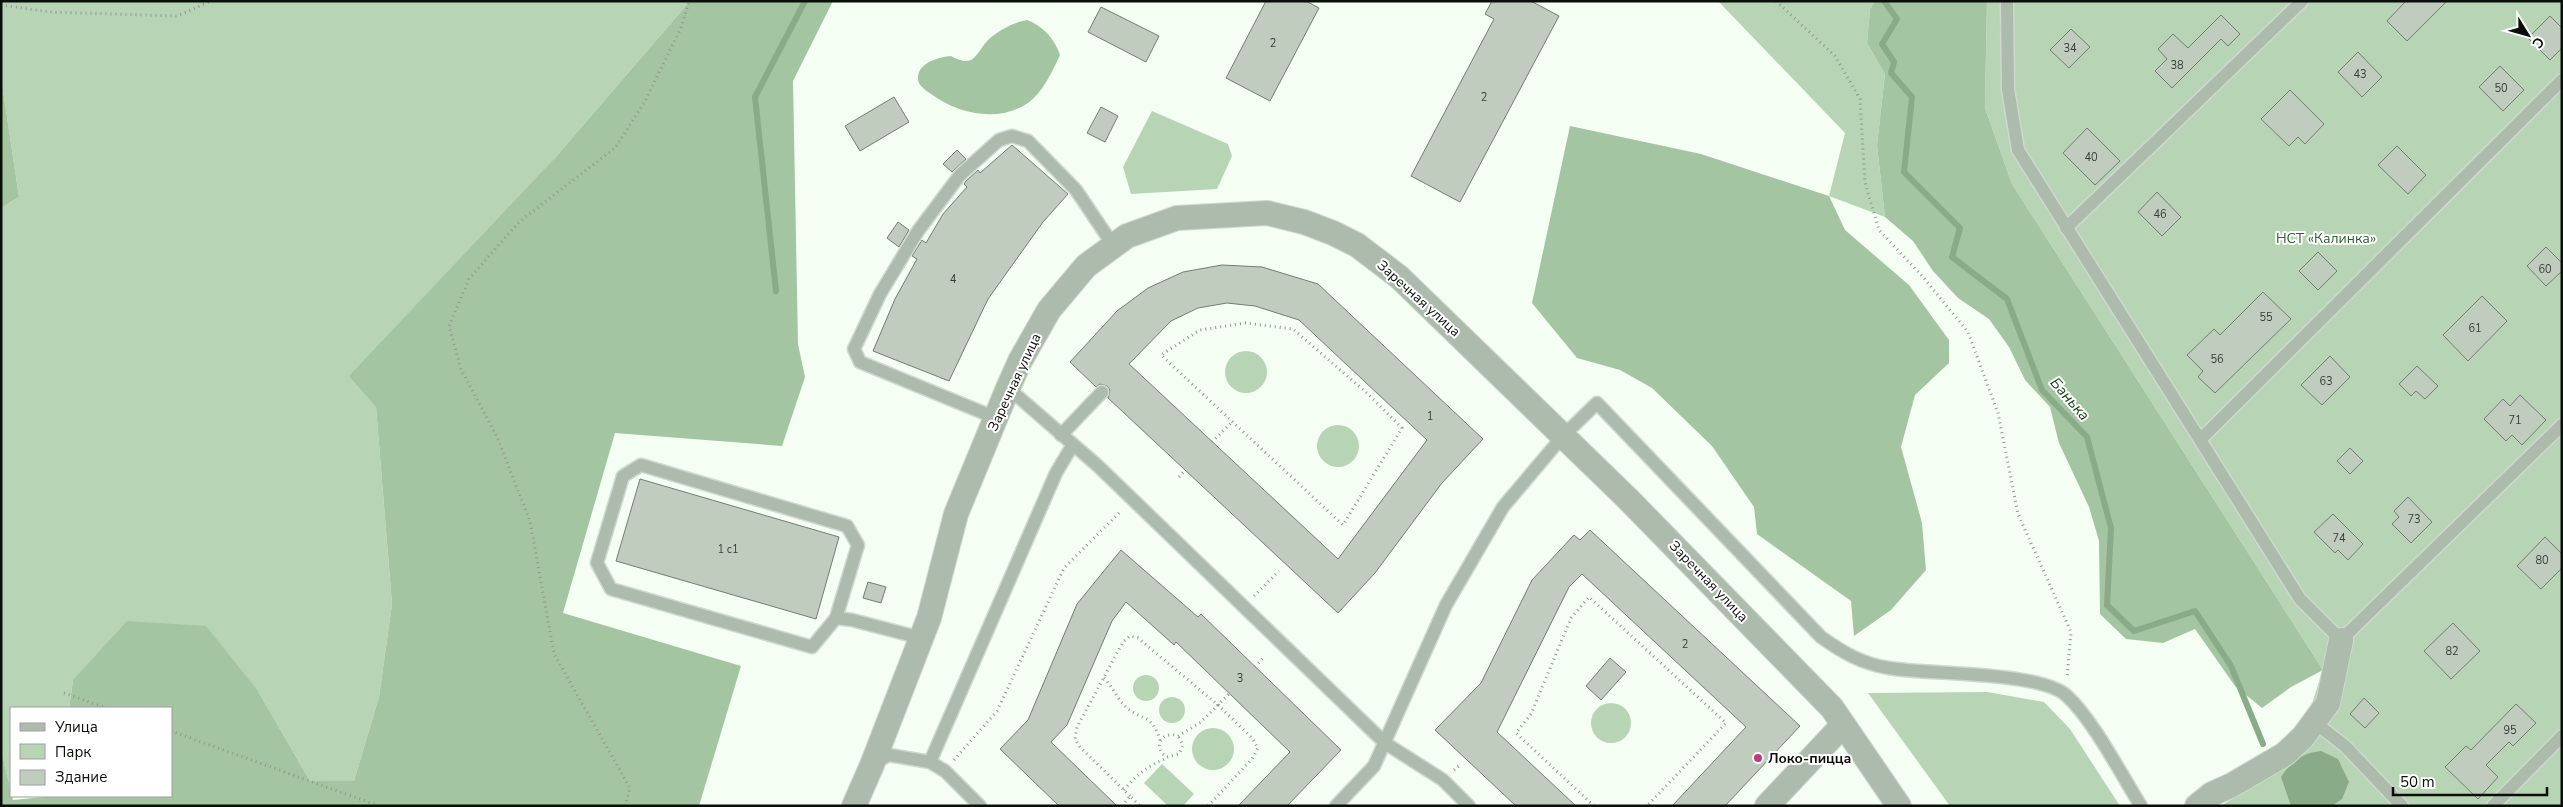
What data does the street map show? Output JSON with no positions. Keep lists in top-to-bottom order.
{
  "streets": {
    "street": ["Заречная улица"]
  },
  "water": ["Банька"],
  "parks": ["НСТ «Калинка»"],
  "places": ["Локо-пицца"],
  "house_numbers": [
    "2",
    "34",
    "38",
    "43",
    "50",
    "2",
    "40",
    "46",
    "60",
    "4",
    "55",
    "61",
    "56",
    "63",
    "1",
    "71",
    "73",
    "74",
    "1 с1",
    "80",
    "2",
    "82",
    "3",
    "95"
  ],
  "legend": ["Улица", "Парк", "Здание"],
  "scale_bar": "50 m",
  "north": "bottom right"
}
